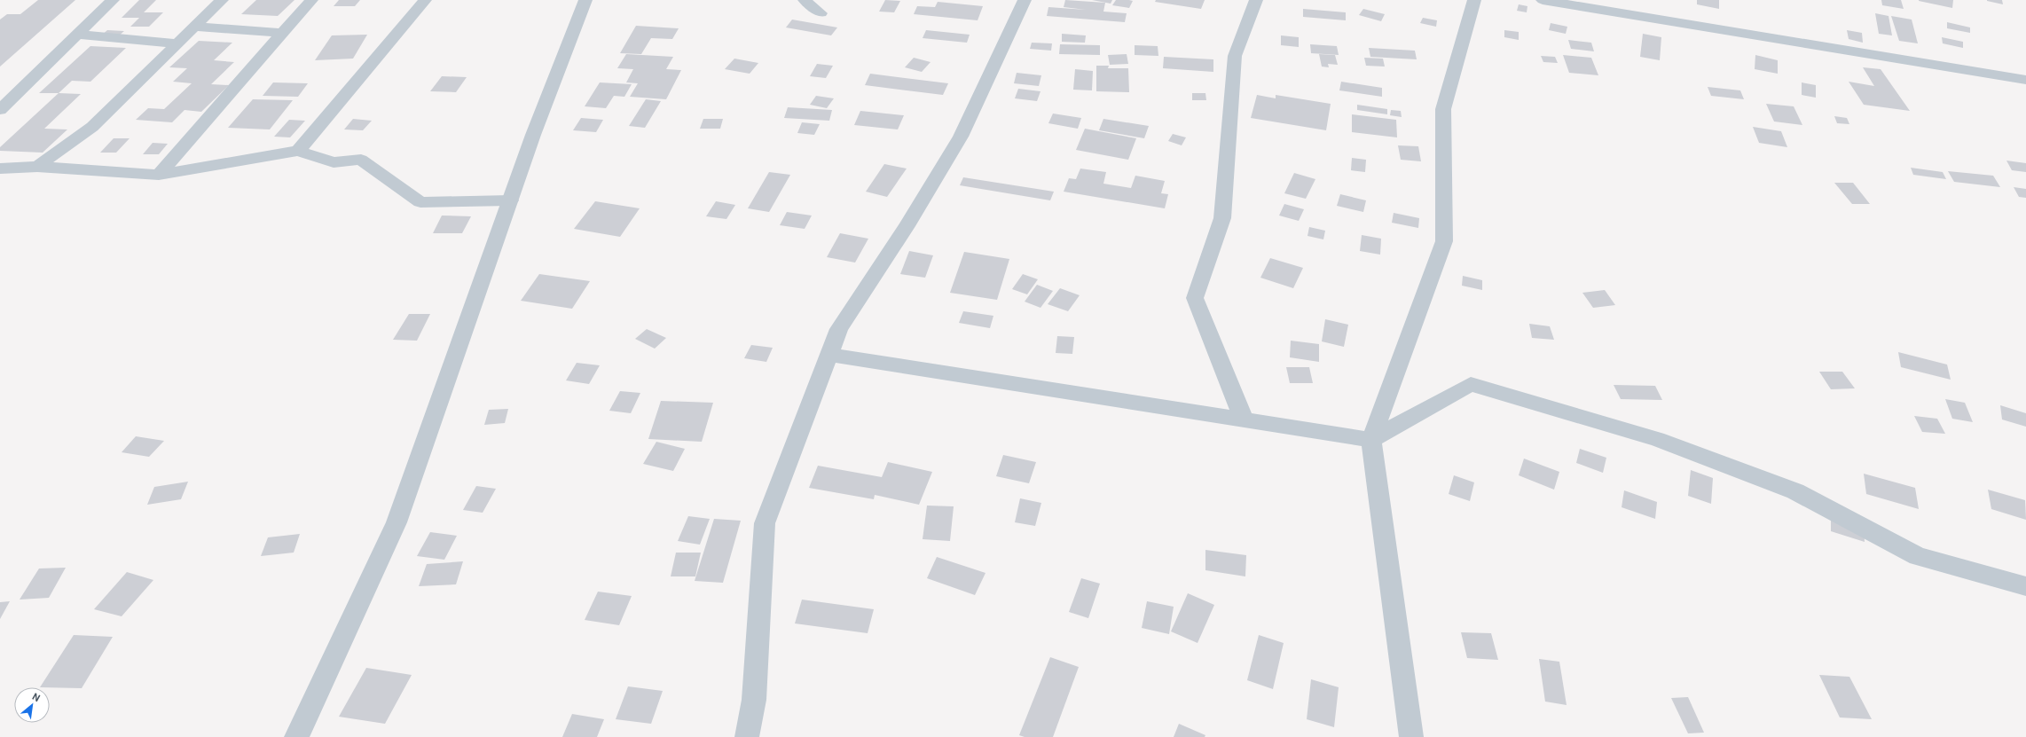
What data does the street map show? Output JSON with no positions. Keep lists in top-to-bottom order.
{
  "north": "top right"
}
